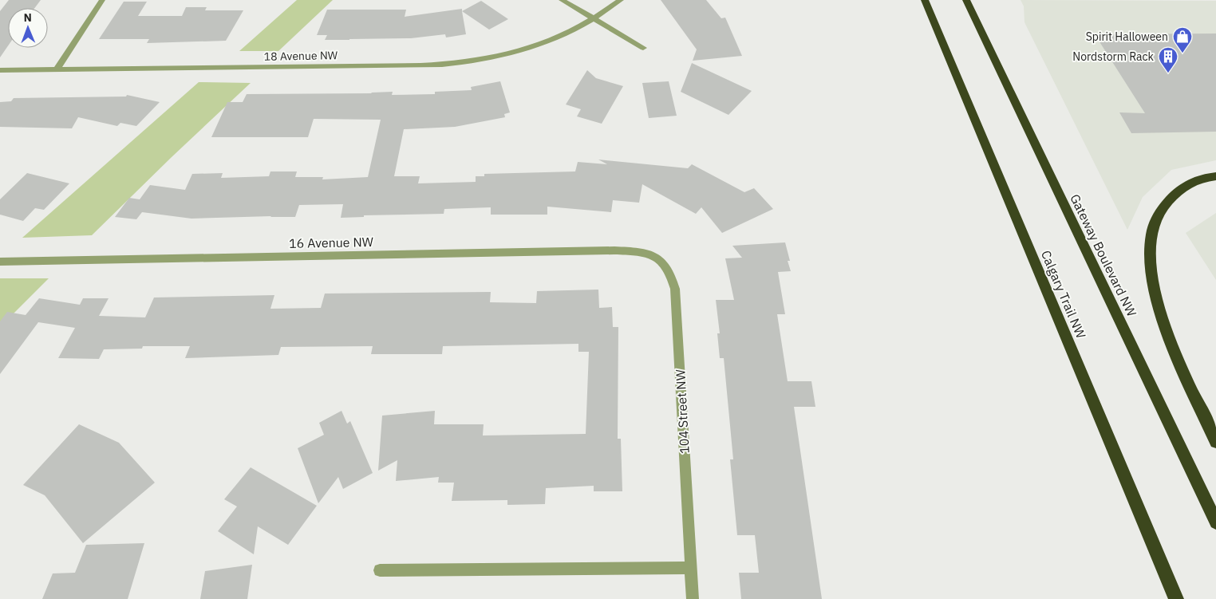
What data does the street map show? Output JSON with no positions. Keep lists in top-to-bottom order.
{
  "streets": {
    "highway": ["Gateway Boulevard NW", "Calgary Trail NW"],
    "street": ["18 Avenue NW", "16 Avenue NW", "104 Street NW"]
  },
  "crossings": [
    ["16 Avenue NW", "104 Street NW"]
  ],
  "places": {
    "shop": ["Spirit Halloween"],
    "building": ["Nordstorm Rack"]
  },
  "north": "top"
}
